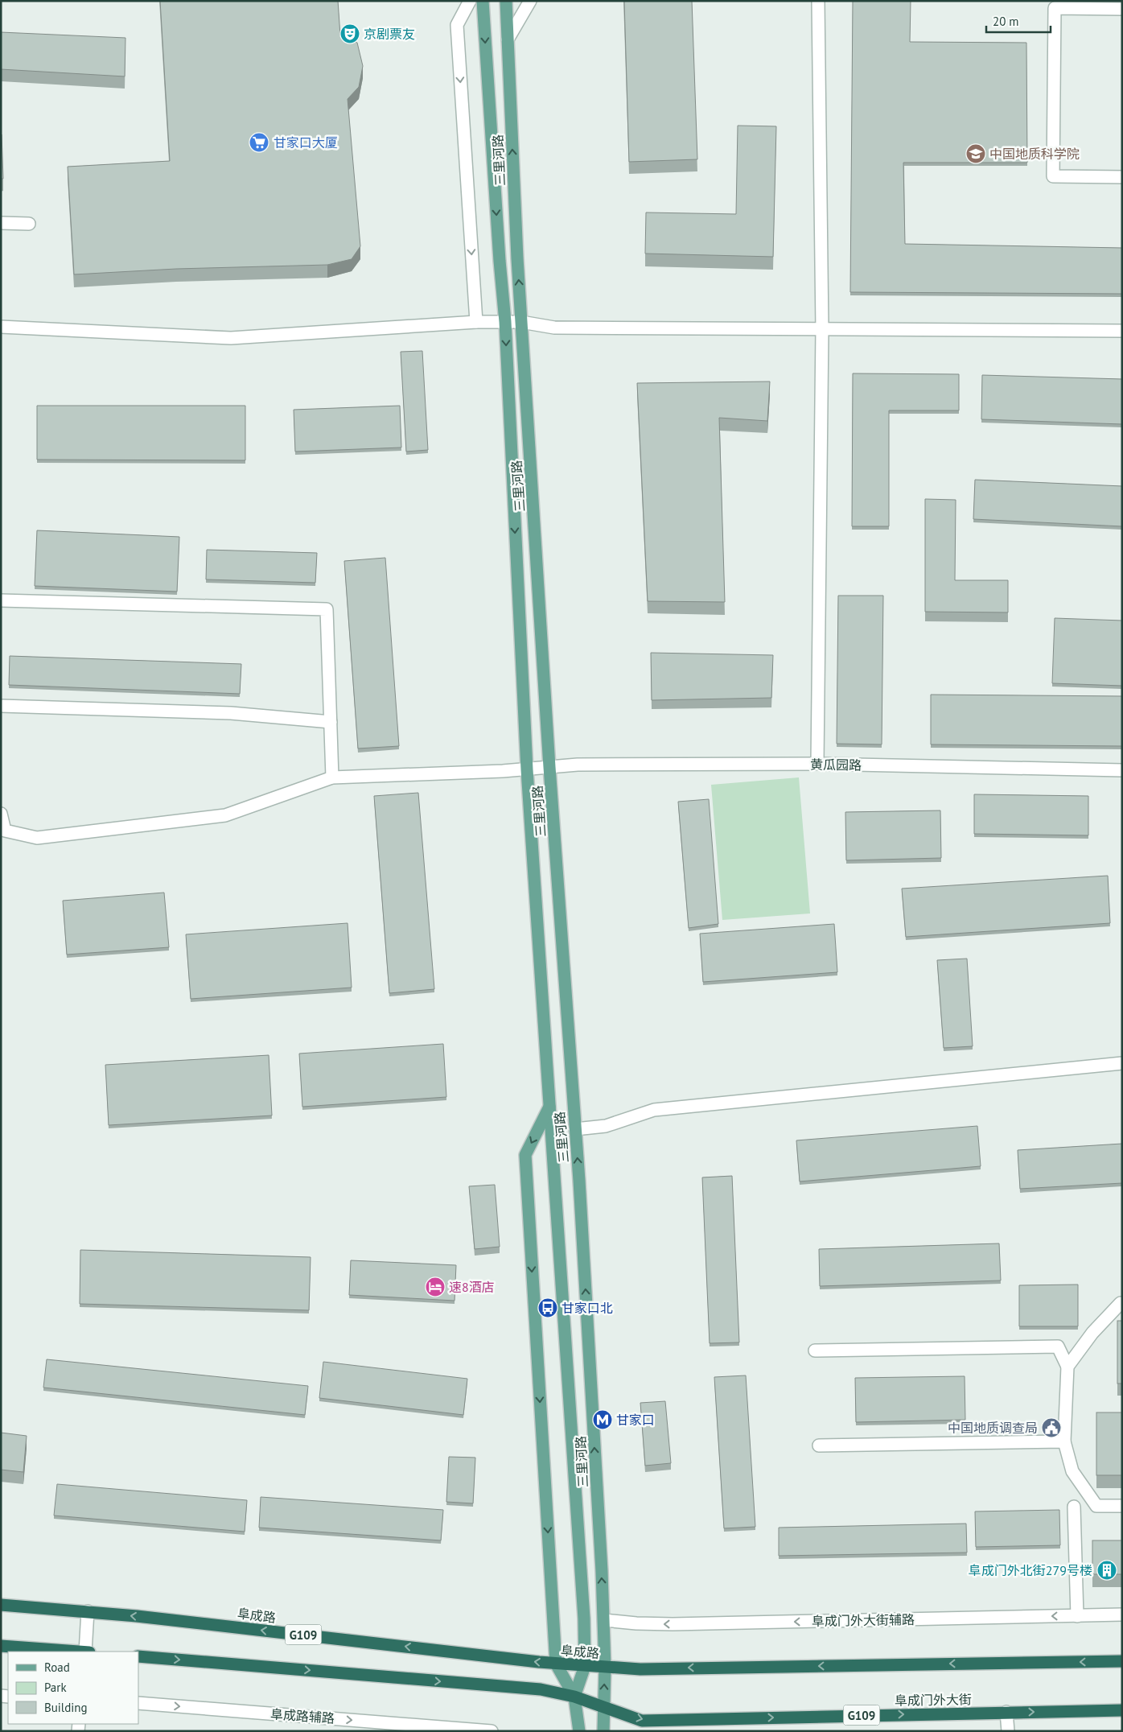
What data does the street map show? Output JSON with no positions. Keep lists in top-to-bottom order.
{
  "streets": {
    "highway": ["阜成路", "G109", "阜成门外大街"],
    "main road": ["三里河路"],
    "street": ["黄瓜园路", "阜成门外大街辅路", "阜成路辅路"]
  },
  "crossings": [
    ["三里河路", "黄瓜园路"],
    ["三里河路", "阜成路"],
    ["三里河路", "阜成门外大街辅路"],
    ["三里河路", "G109"],
    ["三里河路", "阜成门外大街"],
    ["阜成路", "G109"],
    ["G109", "阜成门外大街"]
  ],
  "one_way": ["阜成门外大街辅路", "阜成路辅路"],
  "places": {
    "theatre": ["京剧票友"],
    "supermarket": ["甘家口大厦"],
    "school or university": ["中国地质科学院"],
    "hotel": ["速8酒店"],
    "bus stop": ["甘家口北"],
    "metro station": ["甘家口"],
    "public building": ["中国地质调查局"],
    "building": ["阜成门外北街279号楼"]
  },
  "legend": ["Road", "Park", "Building"],
  "scale_bar": "20 m"
}
